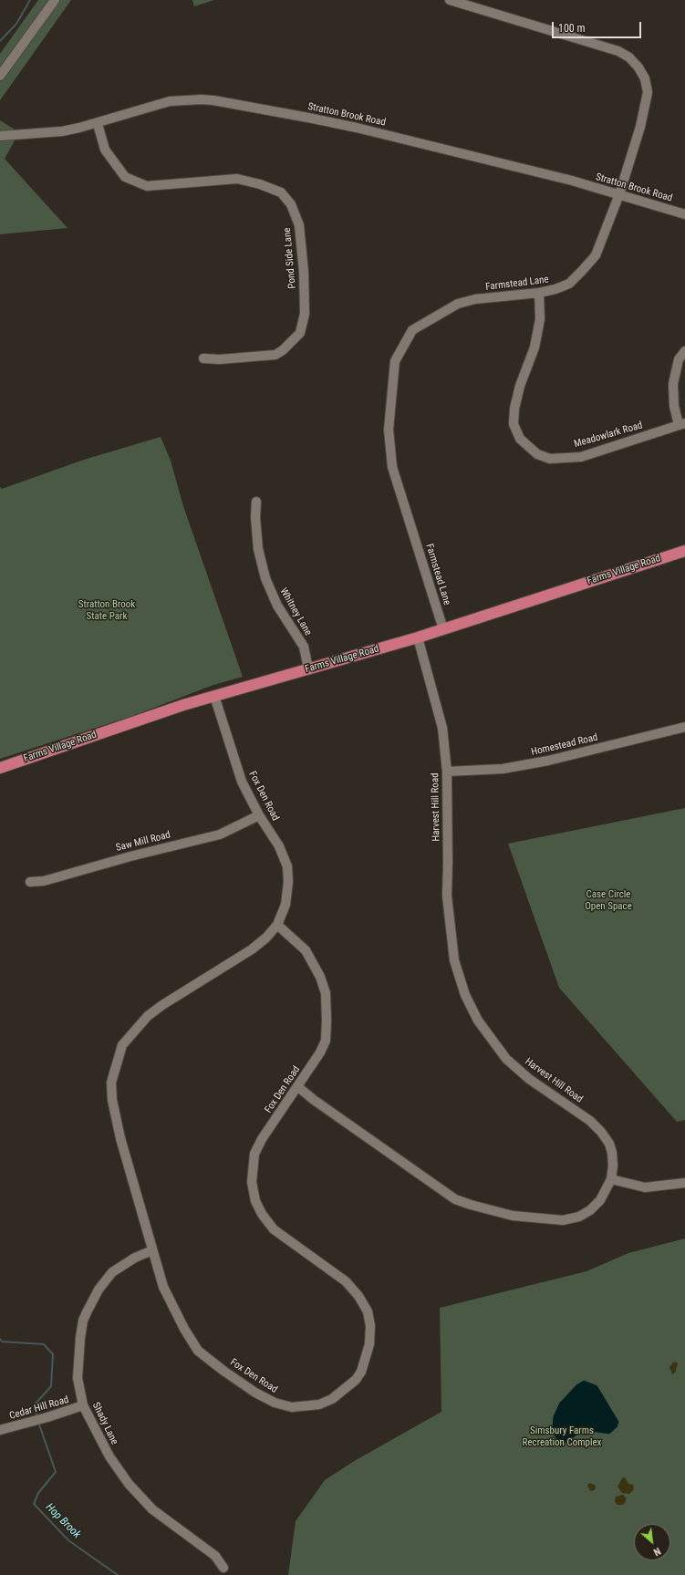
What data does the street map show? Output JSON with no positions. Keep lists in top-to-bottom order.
{
  "streets": {
    "main road": ["Farms Village Road"],
    "street": [
      "Stratton Brook Road",
      "Pond Side Lane",
      "Farmstead Lane",
      "Meadowlark Road",
      "Whitney Lane",
      "Homestead Road",
      "Fox Den Road",
      "Harvest Hill Road",
      "Saw Mill Road",
      "Cedar Hill Road",
      "Shady Lane"
    ]
  },
  "crossings": [
    ["Stratton Brook Road", "Pond Side Lane"],
    ["Stratton Brook Road", "Farmstead Lane"],
    ["Farmstead Lane", "Meadowlark Road"],
    ["Farmstead Lane", "Farms Village Road"],
    ["Farms Village Road", "Whitney Lane"],
    ["Farms Village Road", "Fox Den Road"],
    ["Farms Village Road", "Harvest Hill Road"],
    ["Homestead Road", "Harvest Hill Road"],
    ["Fox Den Road", "Harvest Hill Road"],
    ["Fox Den Road", "Saw Mill Road"],
    ["Fox Den Road", "Shady Lane"],
    ["Cedar Hill Road", "Shady Lane"]
  ],
  "water": ["Hop Brook"],
  "parks": ["Stratton Brook State Park", "Case Circle Open Space", "Simsbury Farms Recreation Complex"],
  "scale_bar": "100 m",
  "north": "bottom right"
}
